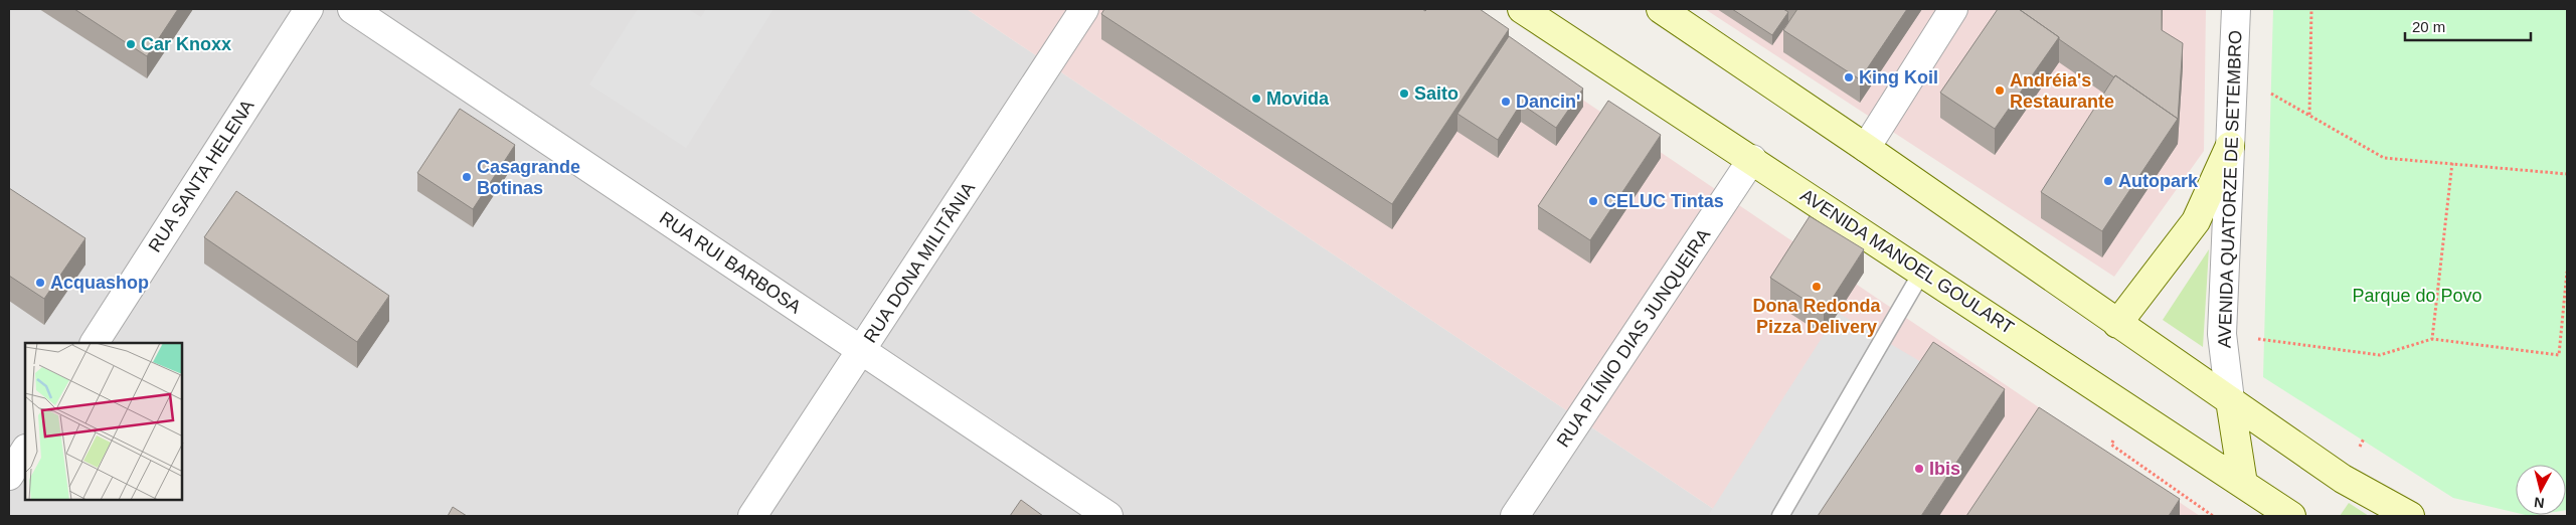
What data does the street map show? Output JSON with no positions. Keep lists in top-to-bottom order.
{
  "streets": {
    "main road": ["AVENIDA MANOEL GOULART"],
    "street": [
      "RUA SANTA HELENA",
      "AVENIDA QUATORZE DE SETEMBRO",
      "RUA RUI BARBOSA",
      "RUA DONA MILITÂNIA",
      "RUA PLÍNIO DIAS JUNQUEIRA"
    ]
  },
  "crossings": [
    ["AVENIDA MANOEL GOULART", "RUA PLÍNIO DIAS JUNQUEIRA"],
    ["RUA RUI BARBOSA", "RUA DONA MILITÂNIA"]
  ],
  "parks": ["Parque do Povo"],
  "places": [
    "Car Knoxx",
    "King Koil",
    "Andréia's Restaurante",
    "Saito",
    "Movida",
    "Dancin'",
    "Casagrande Botinas",
    "Autopark",
    "CELUC Tintas",
    "Acquashop",
    "Dona Redonda Pizza Delivery",
    "Ibis"
  ],
  "scale_bar": "20 m",
  "north": "bottom"
}
